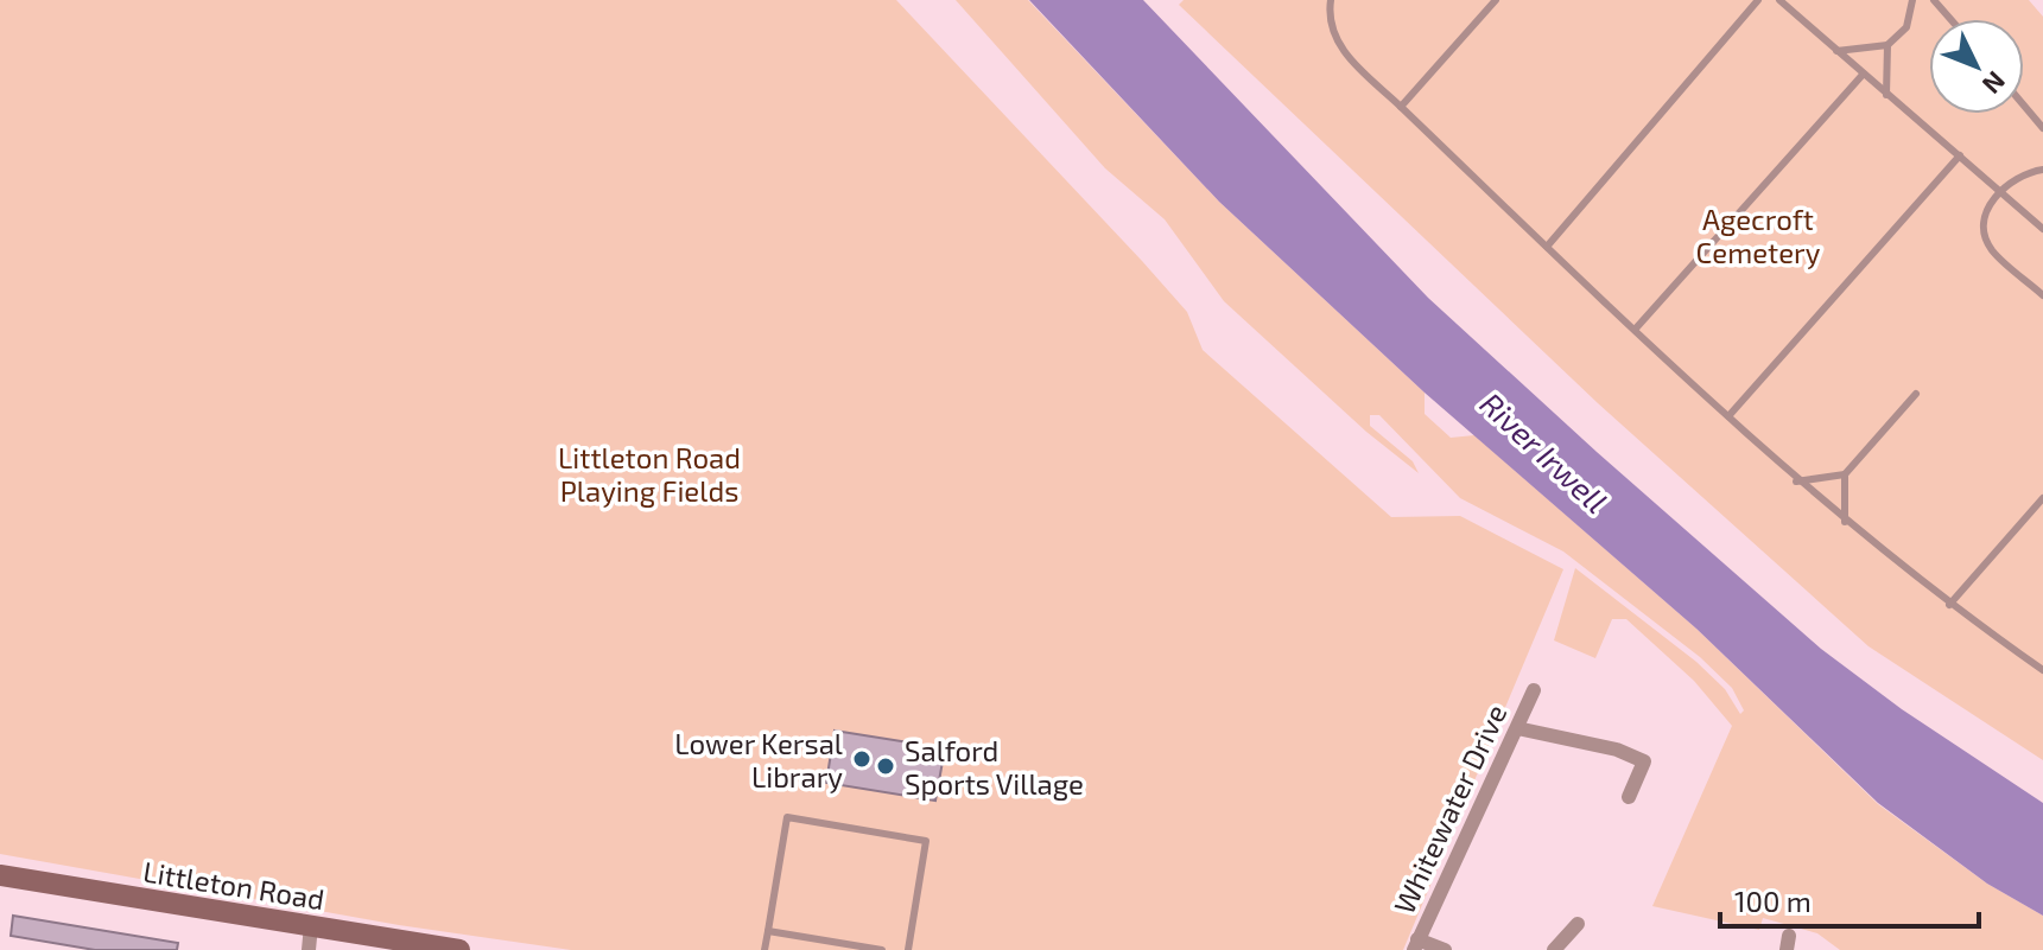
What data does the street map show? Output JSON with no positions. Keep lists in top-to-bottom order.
{
  "streets": {
    "street": ["Whitewater Drive", "Littleton Road"]
  },
  "water": ["River Irwell"],
  "parks": ["Agecroft Cemetery", "Littleton Road Playing Fields"],
  "places": ["Lower Kersal Library", "Salford Sports Village"],
  "scale_bar": "100 m",
  "north": "bottom right"
}
